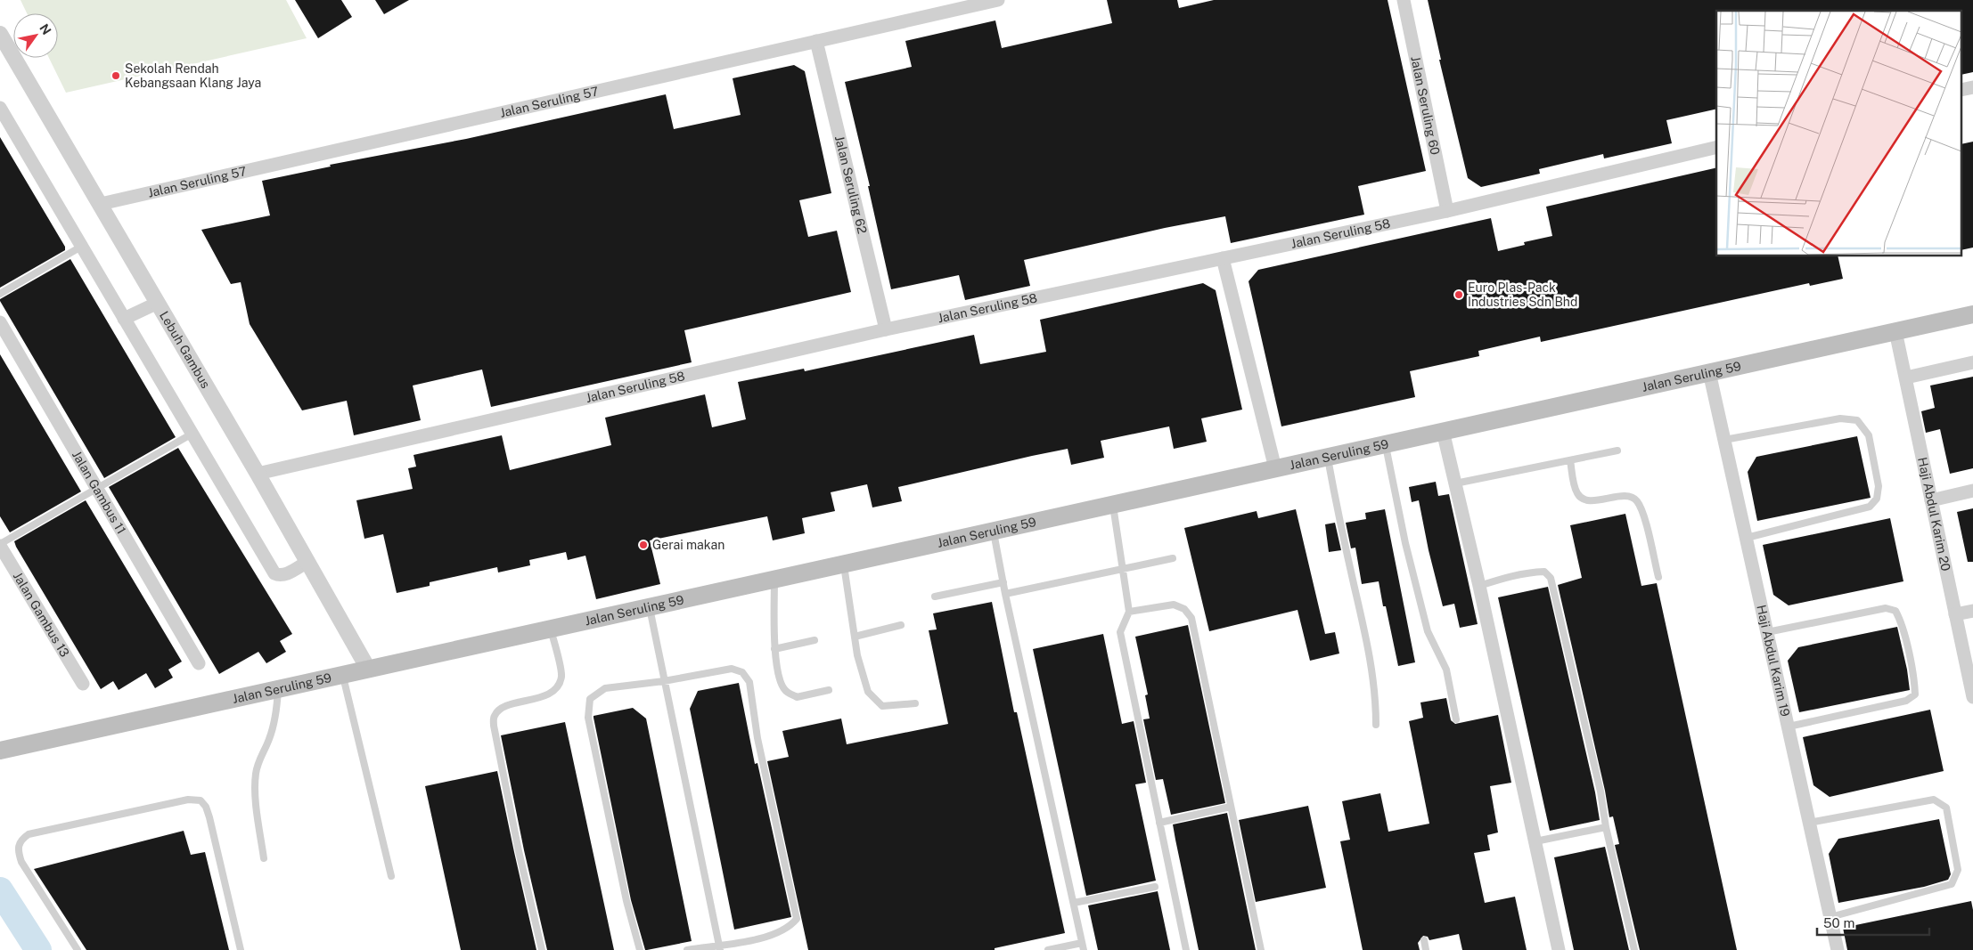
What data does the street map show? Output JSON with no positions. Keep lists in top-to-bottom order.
{
  "streets": {
    "main road": ["Jalan Seruling 59"],
    "street": [
      "Jalan Seruling 57",
      "Jalan Seruling 60",
      "Jalan Seruling 62",
      "Jalan Seruling 58",
      "Lebuh Gambus",
      "Jalan Gambus 11",
      "Haji Abdul Karim 20",
      "Jalan Gambus 13",
      "Haji Abdul Karim 19"
    ]
  },
  "crossings": [
    ["Jalan Seruling 57", "Jalan Seruling 62"],
    ["Jalan Seruling 57", "Lebuh Gambus"],
    ["Jalan Seruling 60", "Jalan Seruling 58"],
    ["Jalan Seruling 62", "Jalan Seruling 58"],
    ["Jalan Seruling 58", "Lebuh Gambus"],
    ["Lebuh Gambus", "Jalan Seruling 59"],
    ["Jalan Seruling 59", "Haji Abdul Karim 20"],
    ["Jalan Seruling 59", "Haji Abdul Karim 19"]
  ],
  "places": ["Sekolah Rendah Kebangsaan Klang Jaya", "Euro Plas-Pack Industries Sdn Bhd", "Gerai makan"],
  "scale_bar": "50 m",
  "north": "top right"
}
